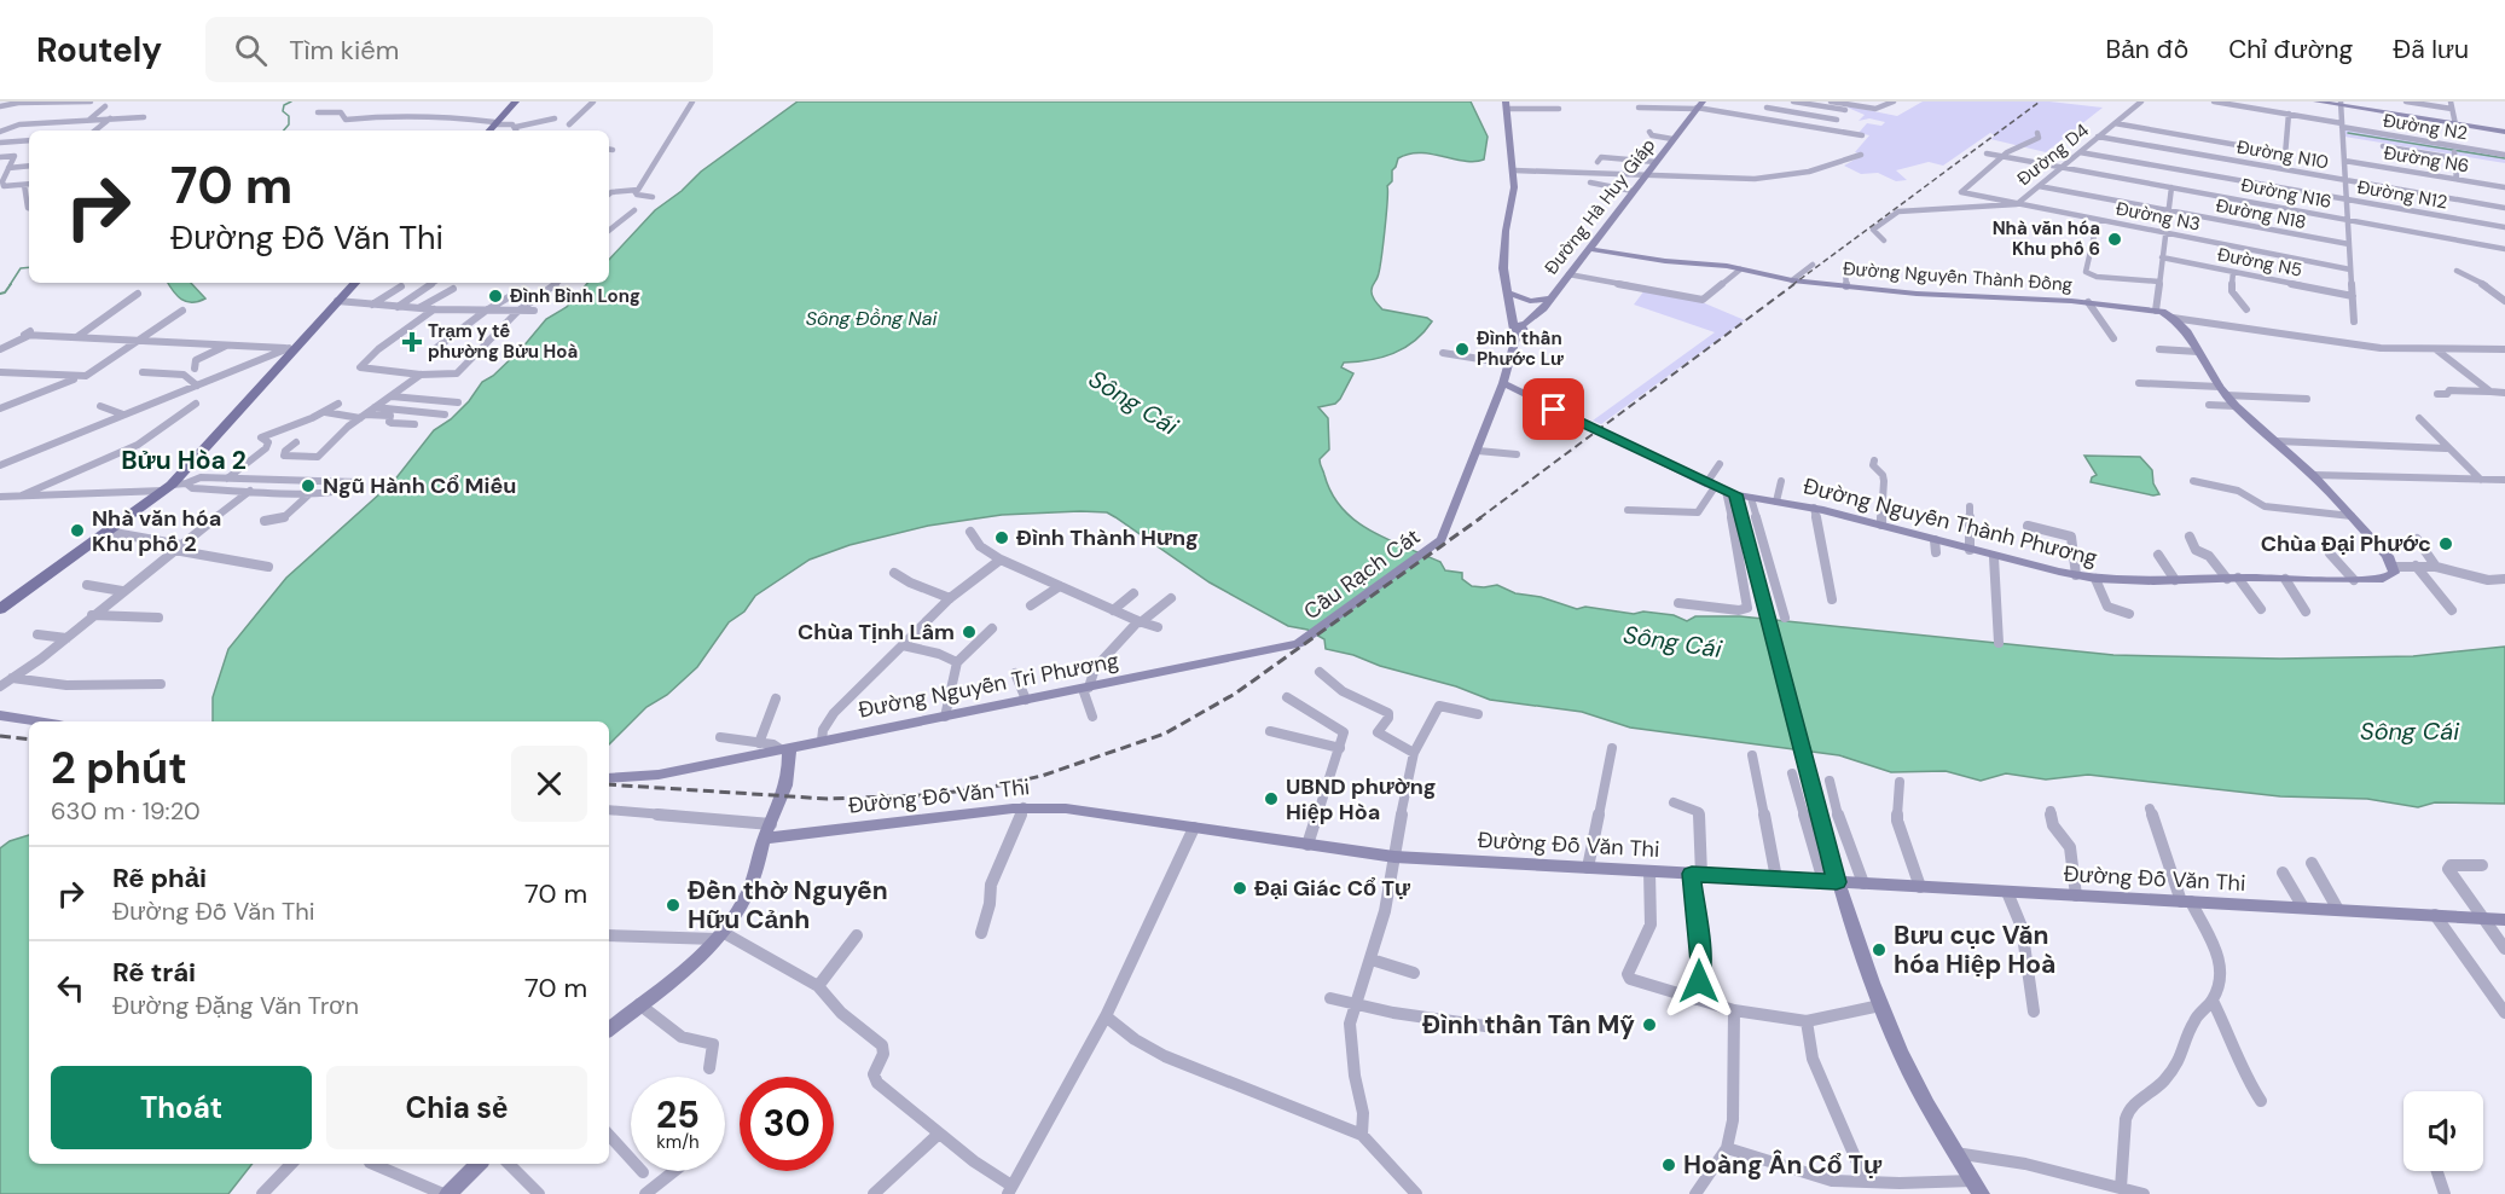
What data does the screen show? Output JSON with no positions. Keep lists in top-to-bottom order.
{
  "streets": {
    "main road": [
      "Đường Hà Huy Giáp",
      "Đường Nguyễn Thành Đồng",
      "Đường Nguyễn Thành Phương",
      "Cầu Rạch Cát",
      "Đường Nguyễn Tri Phương",
      "Đường Đỗ Văn Thi"
    ],
    "street": [
      "Đường N2",
      "Đường D4",
      "Đường N10",
      "Đường N6",
      "Đường N16",
      "Đường N12",
      "Đường N18",
      "Đường N3",
      "Đường N5"
    ]
  },
  "crossings": [
    ["Đường D4", "Đường N10"],
    ["Đường D4", "Đường N16"],
    ["Đường D4", "Đường N12"],
    ["Đường D4", "Đường N3"],
    ["Đường N16", "Đường N3"],
    ["Đường Hà Huy Giáp", "Đường Nguyễn Thành Đồng"],
    ["Cầu Rạch Cát", "Đường Nguyễn Tri Phương"]
  ],
  "districts": ["Bửu Hòa 2"],
  "water": ["Sông Đồng Nai", "Sông Cái"],
  "places": {
    "other": [
      "Nhà văn hóa Khu phố 6",
      "Đình Bình Long",
      "Đình thần Phước Lư",
      "Ngũ Hành Cổ Miếu",
      "Nhà văn hóa Khu phố 2",
      "Đình Thành Hưng",
      "Chùa Đại Phước",
      "Chùa Tịnh Lâm",
      "UBND phường Hiệp Hòa",
      "Đại Giác Cổ Tự",
      "Đền thờ Nguyễn Hữu Cảnh",
      "Bưu cục Văn hóa Hiệp Hoà",
      "Đình thần Tân Mỹ",
      "Hoàng Ân Cổ Tự"
    ],
    "health": ["Trạm y tế phường Bửu Hoà"]
  },
  "page": {
    "header": "Routely",
    "search": "Tìm kiếm",
    "nav": ["Bản đồ", "Chỉ đường", "Đã lưu"],
    "turn": ["70 m", "Đường Đỗ Văn Thi"],
    "heading": ["2 phút", "630 m · 19:20"],
    "list": [
      {
        "name": "Rẽ phải",
        "note": "Đường Đỗ Văn Thi",
        "value": "70 m"
      },
      {
        "name": "Rẽ trái",
        "note": "Đường Đặng Văn Trơn",
        "value": "70 m"
      }
    ],
    "buttons": ["Thoát", "Chia sẻ"],
    "speed": "25 km/h",
    "limit": "30"
  }
}
